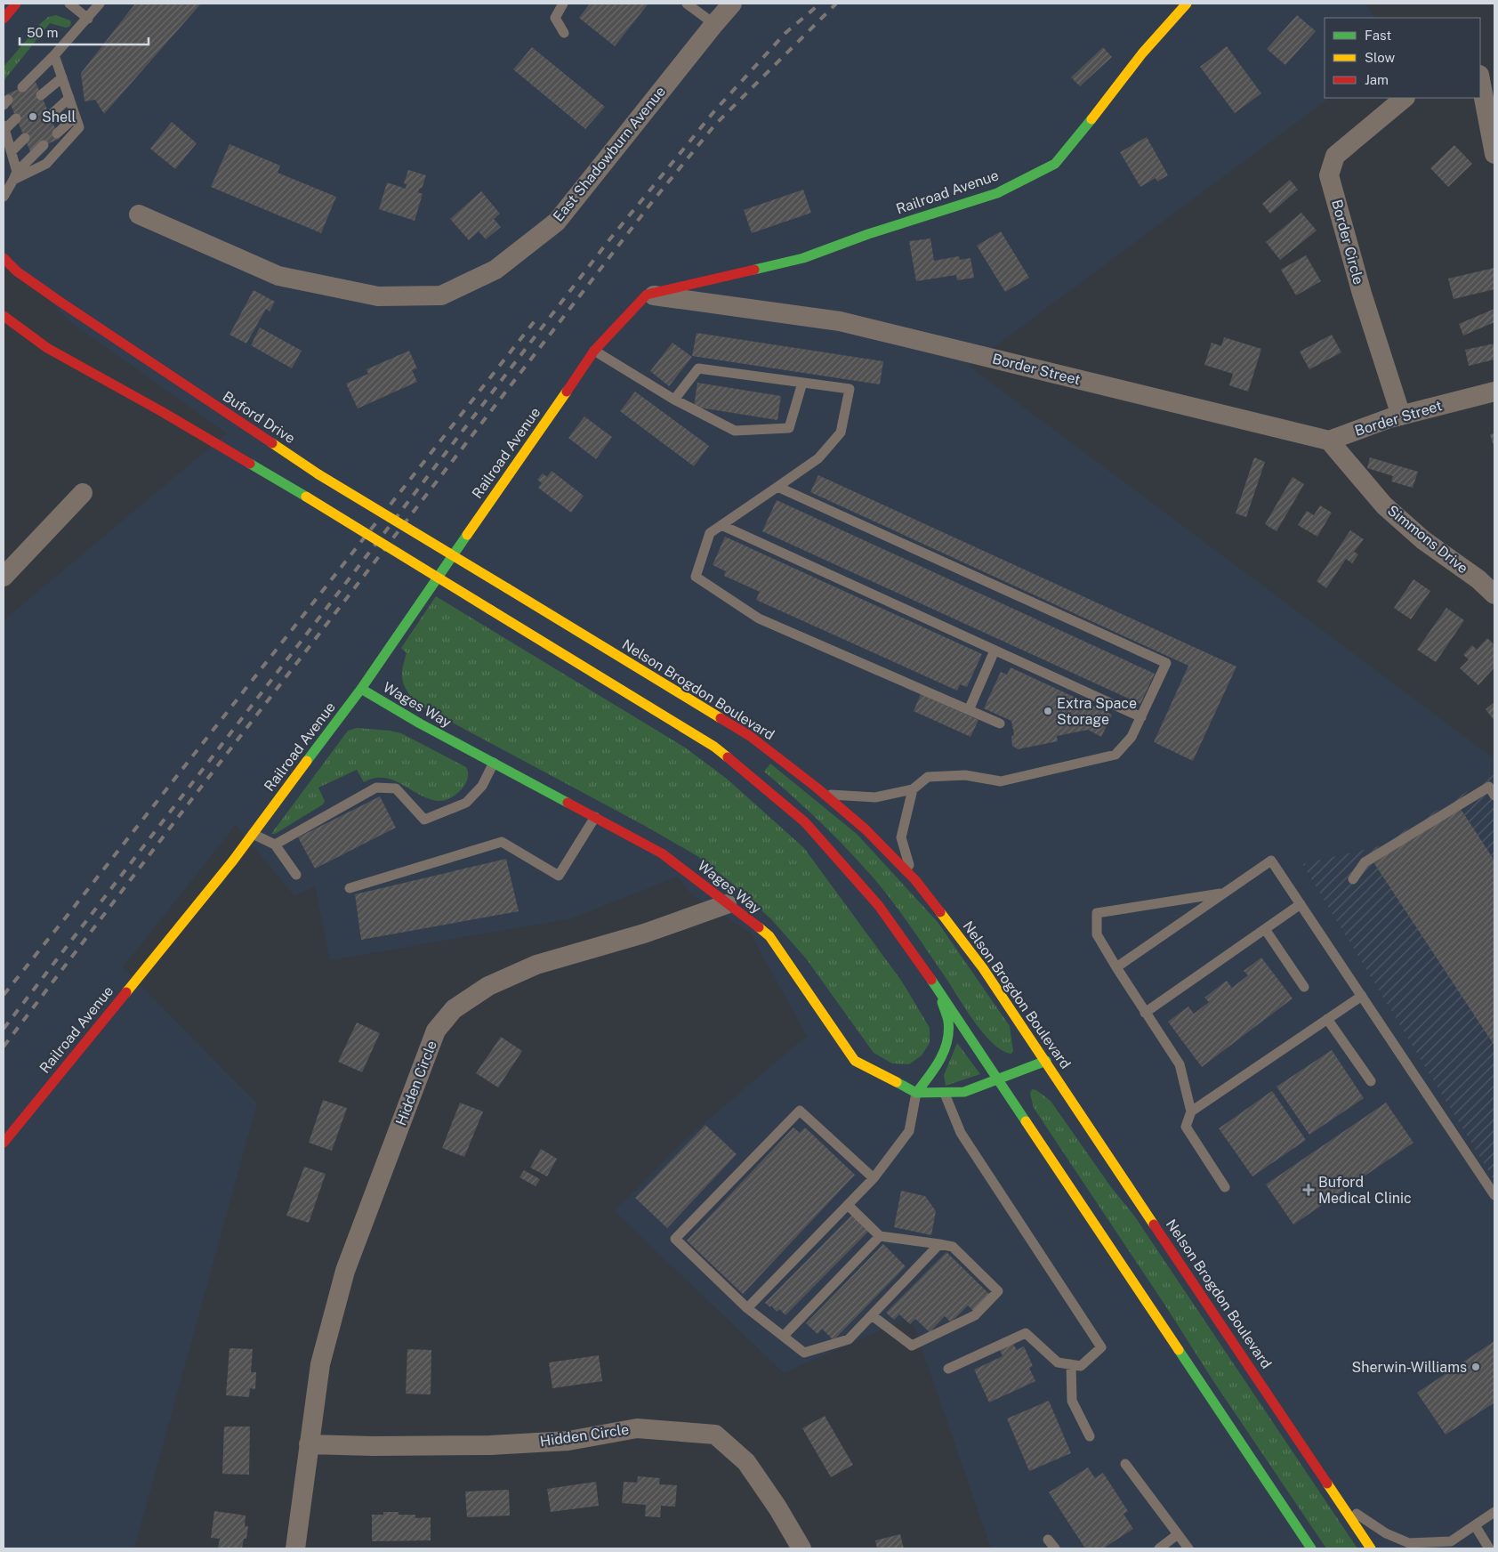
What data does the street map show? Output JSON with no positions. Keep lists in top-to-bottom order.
{
  "streets": {
    "main road": [
      "Railroad Avenue",
      "Buford Drive",
      "Nelson Brogdon Boulevard",
      "Wages Way"
    ],
    "street": [
      "East Shadowburn Avenue",
      "Border Circle",
      "Border Street",
      "Simmons Drive",
      "Hidden Circle"
    ]
  },
  "crossings": [
    ["Railroad Avenue", "Border Street"],
    ["Railroad Avenue", "Wages Way"],
    ["Border Circle", "Border Street"],
    ["Border Street", "Simmons Drive"],
    ["Buford Drive", "Nelson Brogdon Boulevard"],
    ["Nelson Brogdon Boulevard", "Wages Way"],
    ["Wages Way", "Hidden Circle"]
  ],
  "places": {
    "other": ["Shell", "Extra Space Storage", "Sherwin-Williams"],
    "health": ["Buford Medical Clinic"]
  },
  "legend": ["Fast", "Slow", "Jam"],
  "scale_bar": "50 m"
}
